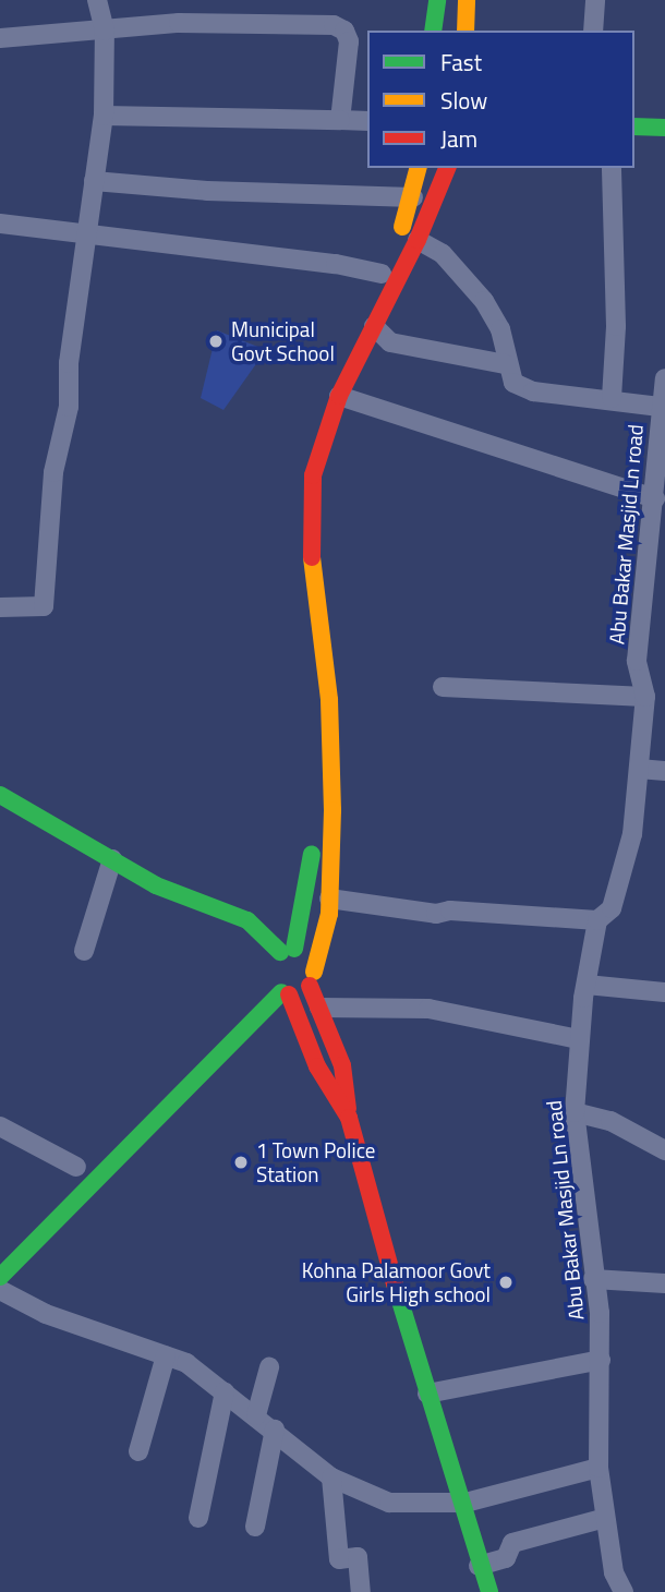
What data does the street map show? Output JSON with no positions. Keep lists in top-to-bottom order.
{
  "streets": {
    "street": ["Abu Bakar Masjid Ln road"]
  },
  "places": ["Municipal Govt School", "1 Town Police Station", "Kohna Palamoor Govt Girls High school"],
  "legend": ["Fast", "Slow", "Jam"]
}
